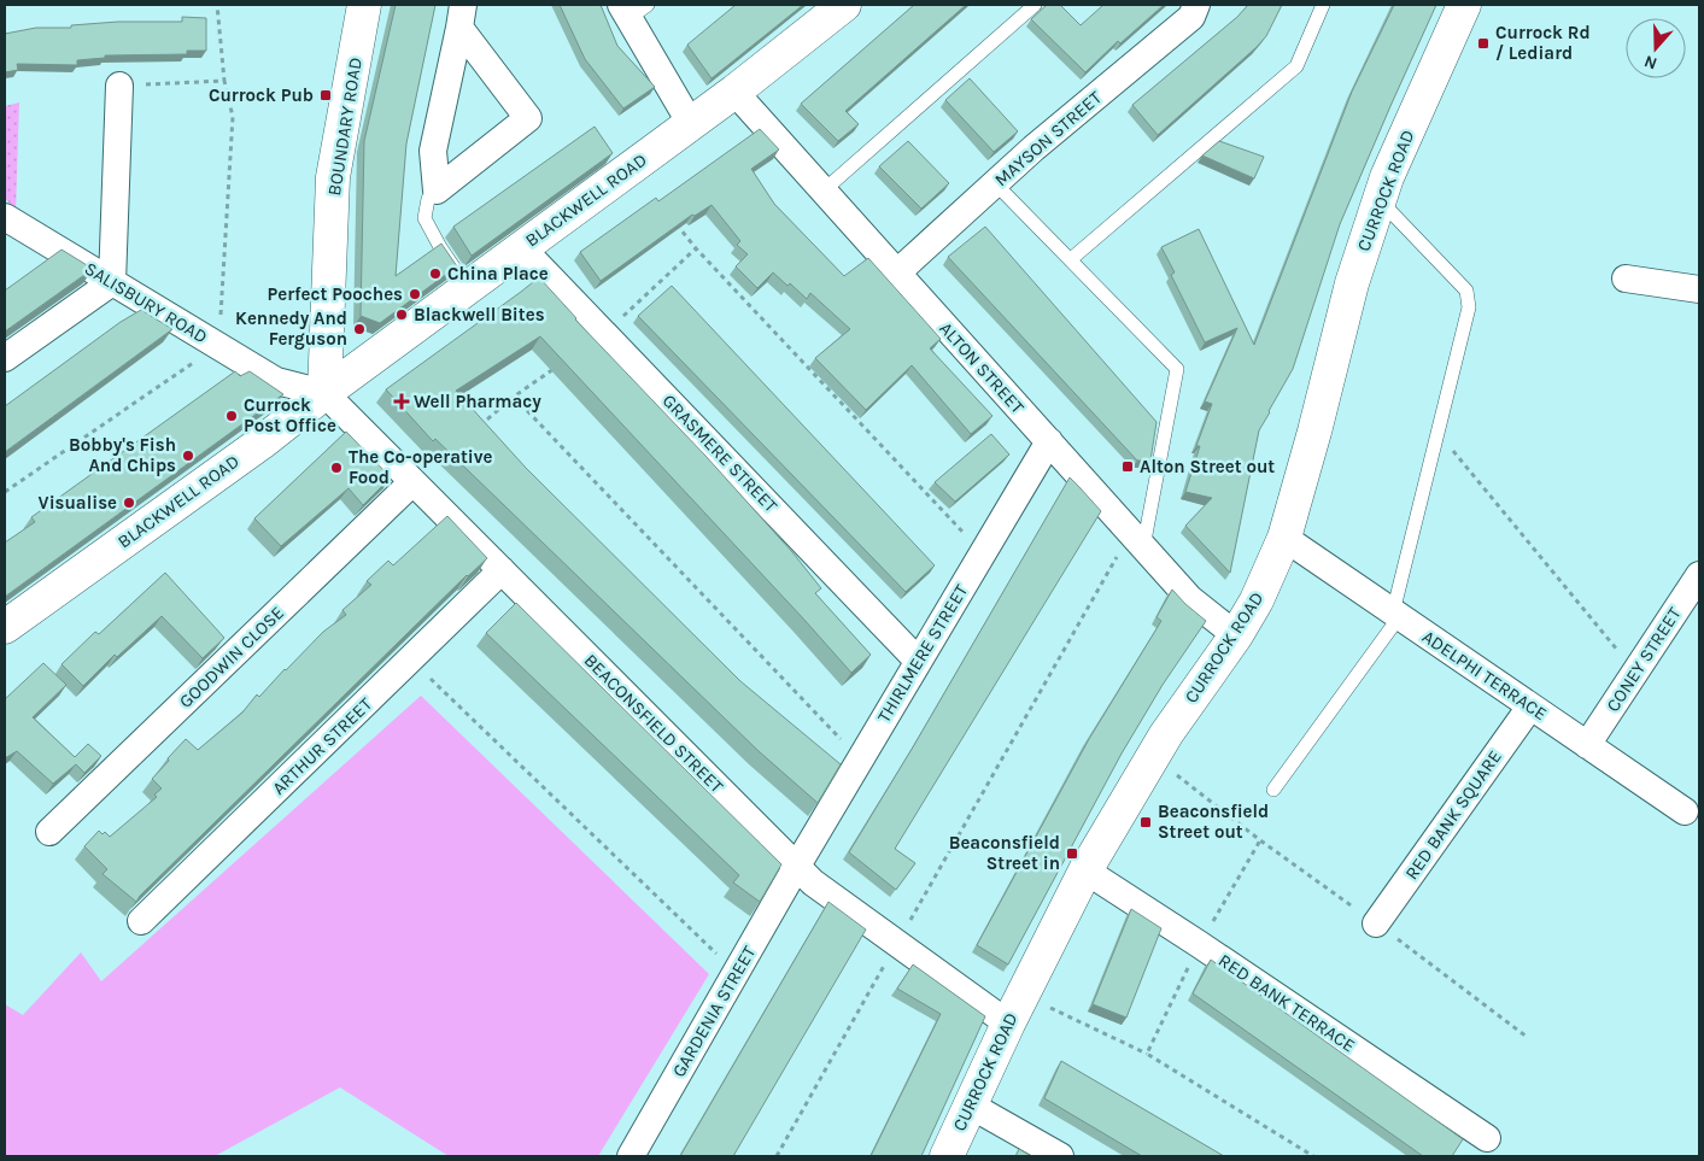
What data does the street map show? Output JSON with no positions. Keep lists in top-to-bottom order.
{
  "streets": {
    "street": [
      "BOUNDARY ROAD",
      "MAYSON STREET",
      "CURROCK ROAD",
      "BLACKWELL ROAD",
      "SALISBURY ROAD",
      "ALTON STREET",
      "GRASMERE STREET",
      "THIRLMERE STREET",
      "GOODWIN CLOSE",
      "CONEY STREET",
      "ADELPHI TERRACE",
      "BEACONSFIELD STREET",
      "ARTHUR STREET",
      "RED BANK SQUARE",
      "RED BANK TERRACE",
      "GARDENIA STREET"
    ]
  },
  "crossings": [
    ["BOUNDARY ROAD", "BLACKWELL ROAD"],
    ["BOUNDARY ROAD", "SALISBURY ROAD"],
    ["BOUNDARY ROAD", "BEACONSFIELD STREET"],
    ["MAYSON STREET", "ALTON STREET"],
    ["CURROCK ROAD", "ALTON STREET"],
    ["CURROCK ROAD", "ADELPHI TERRACE"],
    ["CURROCK ROAD", "BEACONSFIELD STREET"],
    ["CURROCK ROAD", "RED BANK TERRACE"],
    ["BLACKWELL ROAD", "SALISBURY ROAD"],
    ["BLACKWELL ROAD", "ALTON STREET"],
    ["BLACKWELL ROAD", "GRASMERE STREET"],
    ["BLACKWELL ROAD", "BEACONSFIELD STREET"],
    ["SALISBURY ROAD", "BEACONSFIELD STREET"],
    ["ALTON STREET", "THIRLMERE STREET"],
    ["GRASMERE STREET", "THIRLMERE STREET"],
    ["THIRLMERE STREET", "BEACONSFIELD STREET"],
    ["THIRLMERE STREET", "GARDENIA STREET"],
    ["GOODWIN CLOSE", "BEACONSFIELD STREET"],
    ["CONEY STREET", "ADELPHI TERRACE"],
    ["ADELPHI TERRACE", "RED BANK SQUARE"],
    ["BEACONSFIELD STREET", "ARTHUR STREET"],
    ["BEACONSFIELD STREET", "GARDENIA STREET"]
  ],
  "places": {
    "transit": [
      "Currock Rd / Lediard",
      "Currock Pub",
      "Alton Street out",
      "Beaconsfield Street out",
      "Beaconsfield Street in"
    ],
    "other": [
      "China Place",
      "Perfect Pooches",
      "Blackwell Bites",
      "Kennedy And Ferguson",
      "Currock Post Office",
      "Bobby's Fish And Chips",
      "The Co-operative Food",
      "Visualise"
    ],
    "health": ["Well Pharmacy"]
  },
  "north": "bottom"
}
